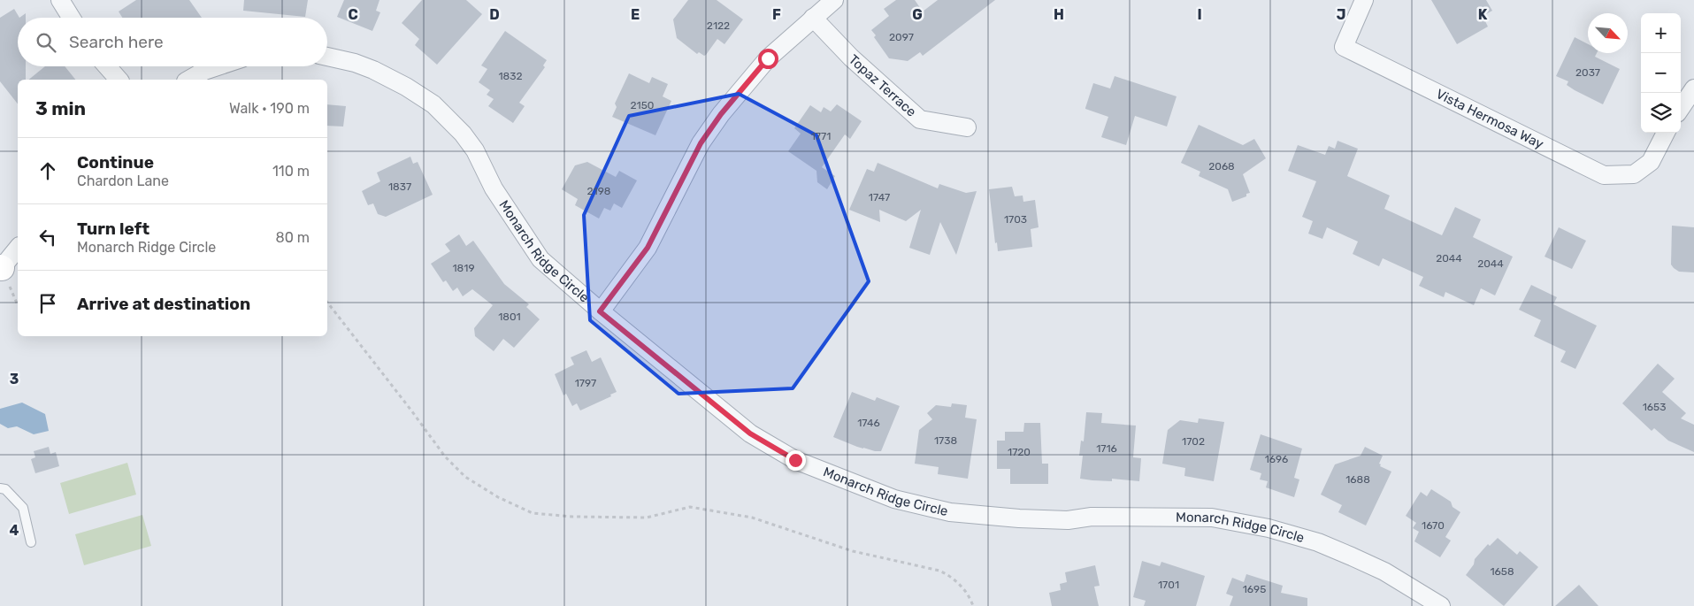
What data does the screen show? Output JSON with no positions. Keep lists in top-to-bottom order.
{
  "streets": {
    "street": ["Topaz Terrace", "Vista Hermosa Way", "Monarch Ridge Circle"]
  },
  "house_numbers": [
    "2122",
    "2097",
    "2037",
    "1832",
    "2150",
    "1771",
    "2068",
    "1837",
    "2198",
    "1747",
    "1703",
    "2044",
    "2044",
    "1819",
    "1801",
    "1797",
    "1653",
    "1746",
    "1738",
    "1702",
    "1716",
    "1720",
    "1696",
    "1688",
    "1670",
    "1658",
    "1701",
    "1695"
  ],
  "north": "bottom right",
  "page": {
    "map_buttons": ["+", "−"],
    "search": "Search here",
    "heading": ["3 min", "Walk · 190 m"],
    "list": [
      ["Continue", "Chardon Lane", "110 m"],
      ["Turn left", "Monarch Ridge Circle", "80 m"],
      "Arrive at destination"
    ]
  },
  "grid": {
    "columns": [
      "C",
      "D",
      "E",
      "F",
      "G",
      "H",
      "I",
      "J",
      "K"
    ],
    "rows": ["3", "4"]
  }
}
